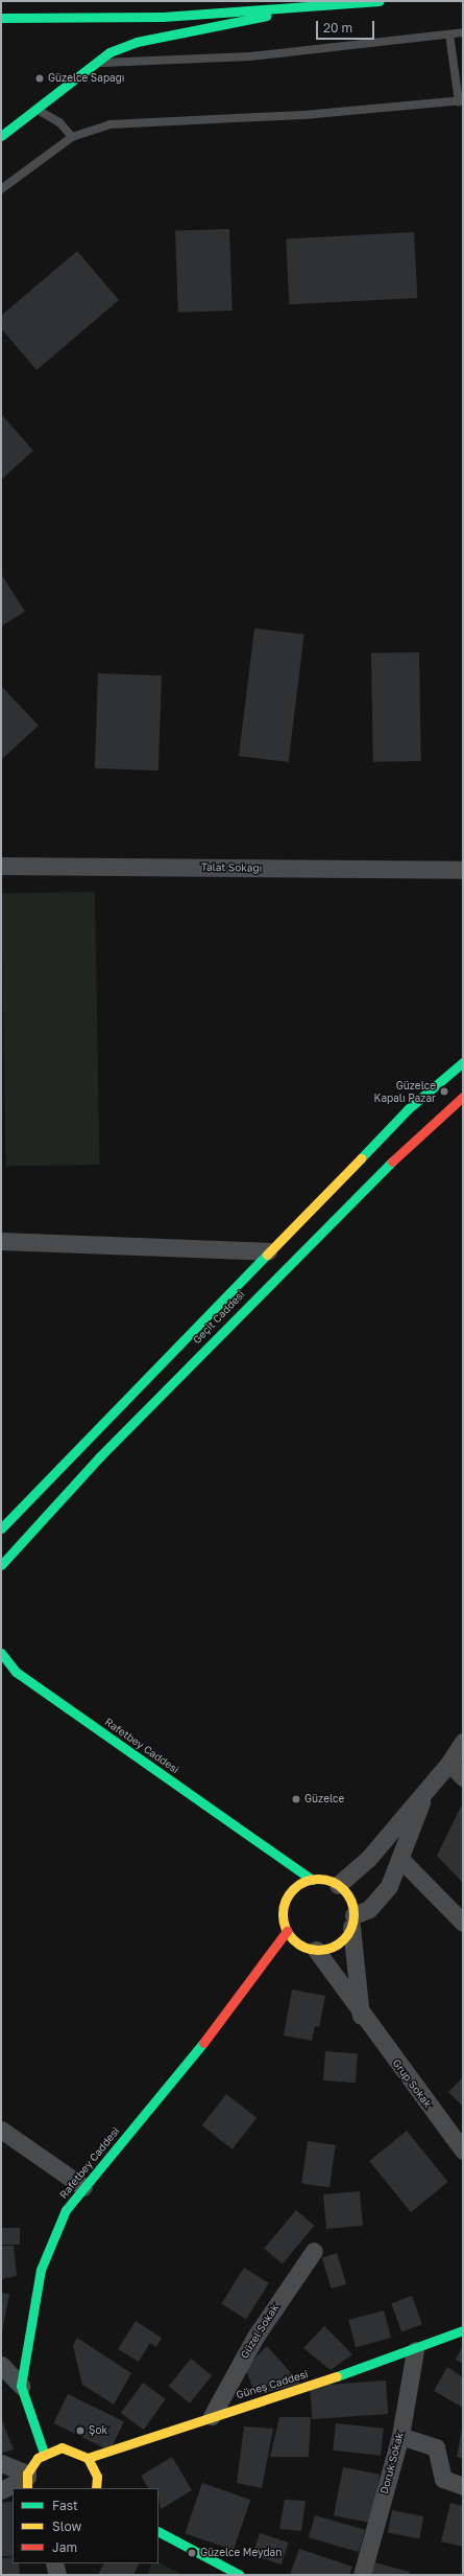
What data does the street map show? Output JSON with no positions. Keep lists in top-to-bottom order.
{
  "streets": {
    "main road": ["Geçit Caddesi", "Rafetbey Caddesi", "Güneş Caddesi"],
    "street": [
      "Talat Sokağı",
      "Grup Sokak",
      "Güzel Sokak",
      "Doruk Sokak"
    ]
  },
  "crossings": [
    ["Rafetbey Caddesi", "Grup Sokak"],
    ["Güzel Sokak", "Güneş Caddesi"],
    ["Güneş Caddesi", "Doruk Sokak"]
  ],
  "places": [
    "Güzelce Sapağı",
    "Güzelce Kapalı Pazar",
    "Güzelce",
    "Şok",
    "Güzelce Meydan"
  ],
  "legend": ["Fast", "Slow", "Jam"],
  "scale_bar": "20 m"
}
